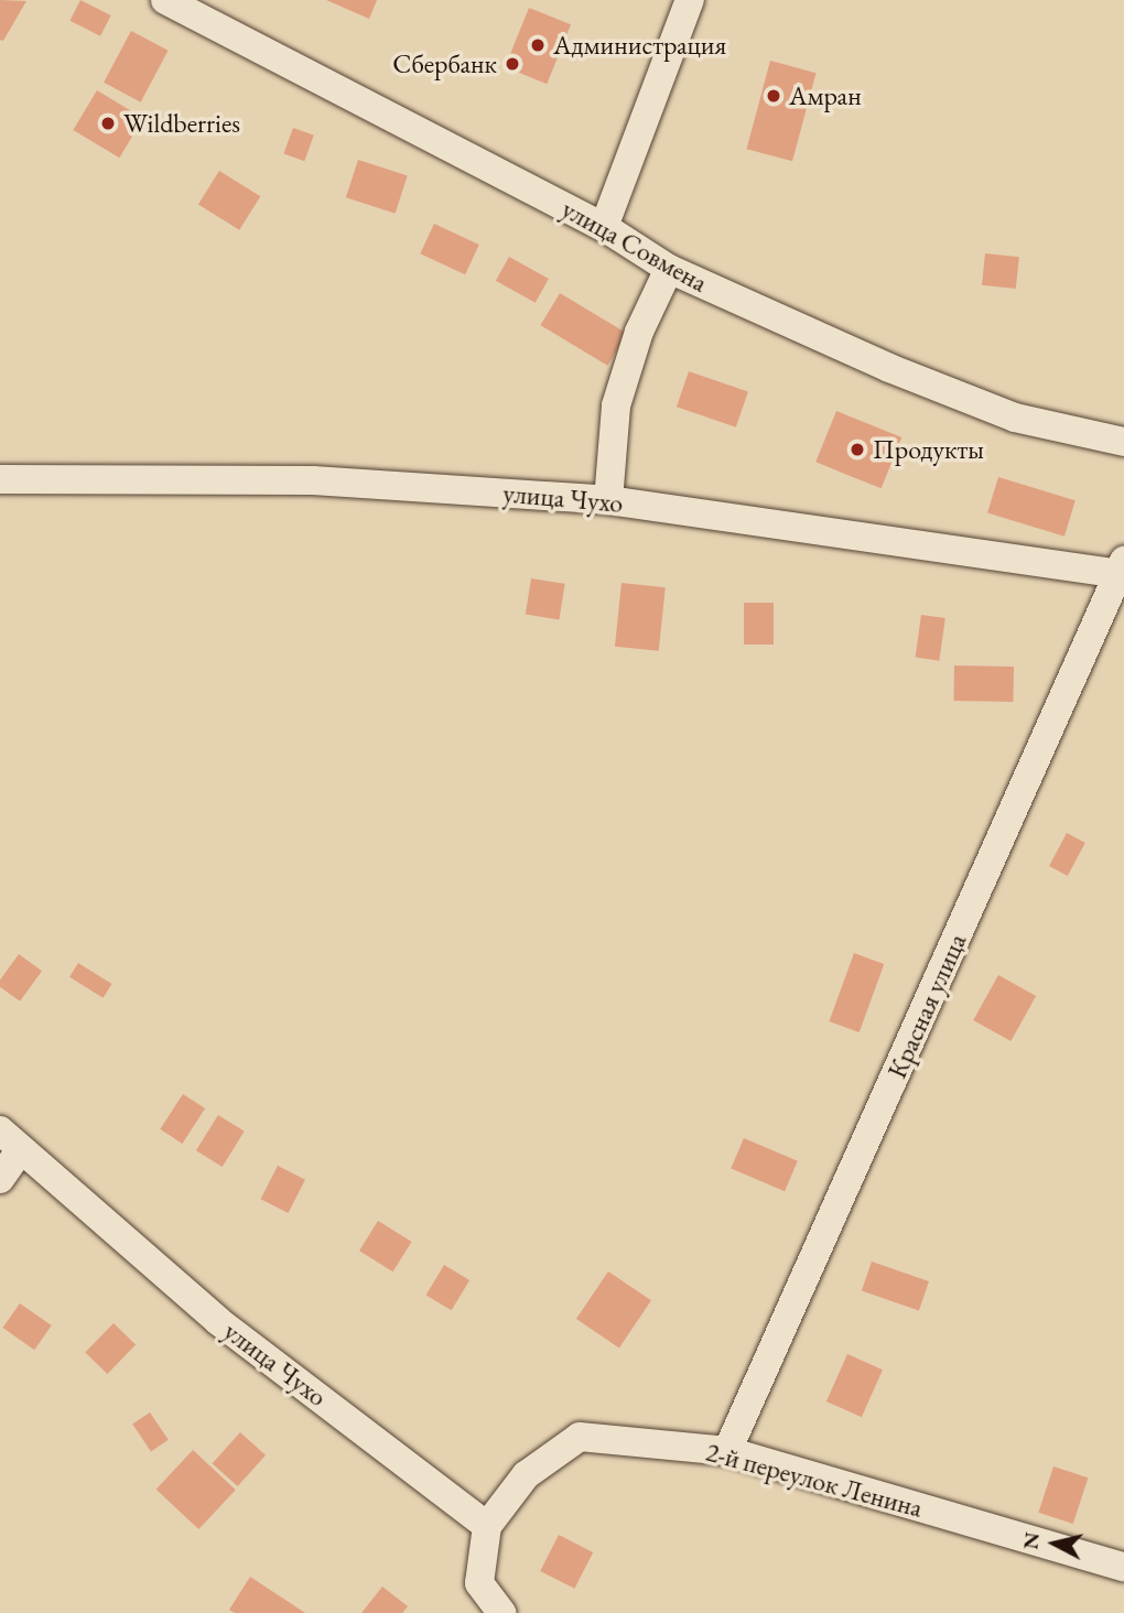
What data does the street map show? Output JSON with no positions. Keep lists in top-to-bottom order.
{
  "streets": {
    "street": [
      "улица Совмена",
      "улица Чухо",
      "Красная улица",
      "2-й переулок Ленина"
    ]
  },
  "crossings": [
    ["улица Чухо", "Красная улица"],
    ["улица Чухо", "2-й переулок Ленина"],
    ["Красная улица", "2-й переулок Ленина"]
  ],
  "places": [
    "Администрация",
    "Сбербанк",
    "Амран",
    "Wildberries",
    "Продукты"
  ],
  "north": "left"
}
